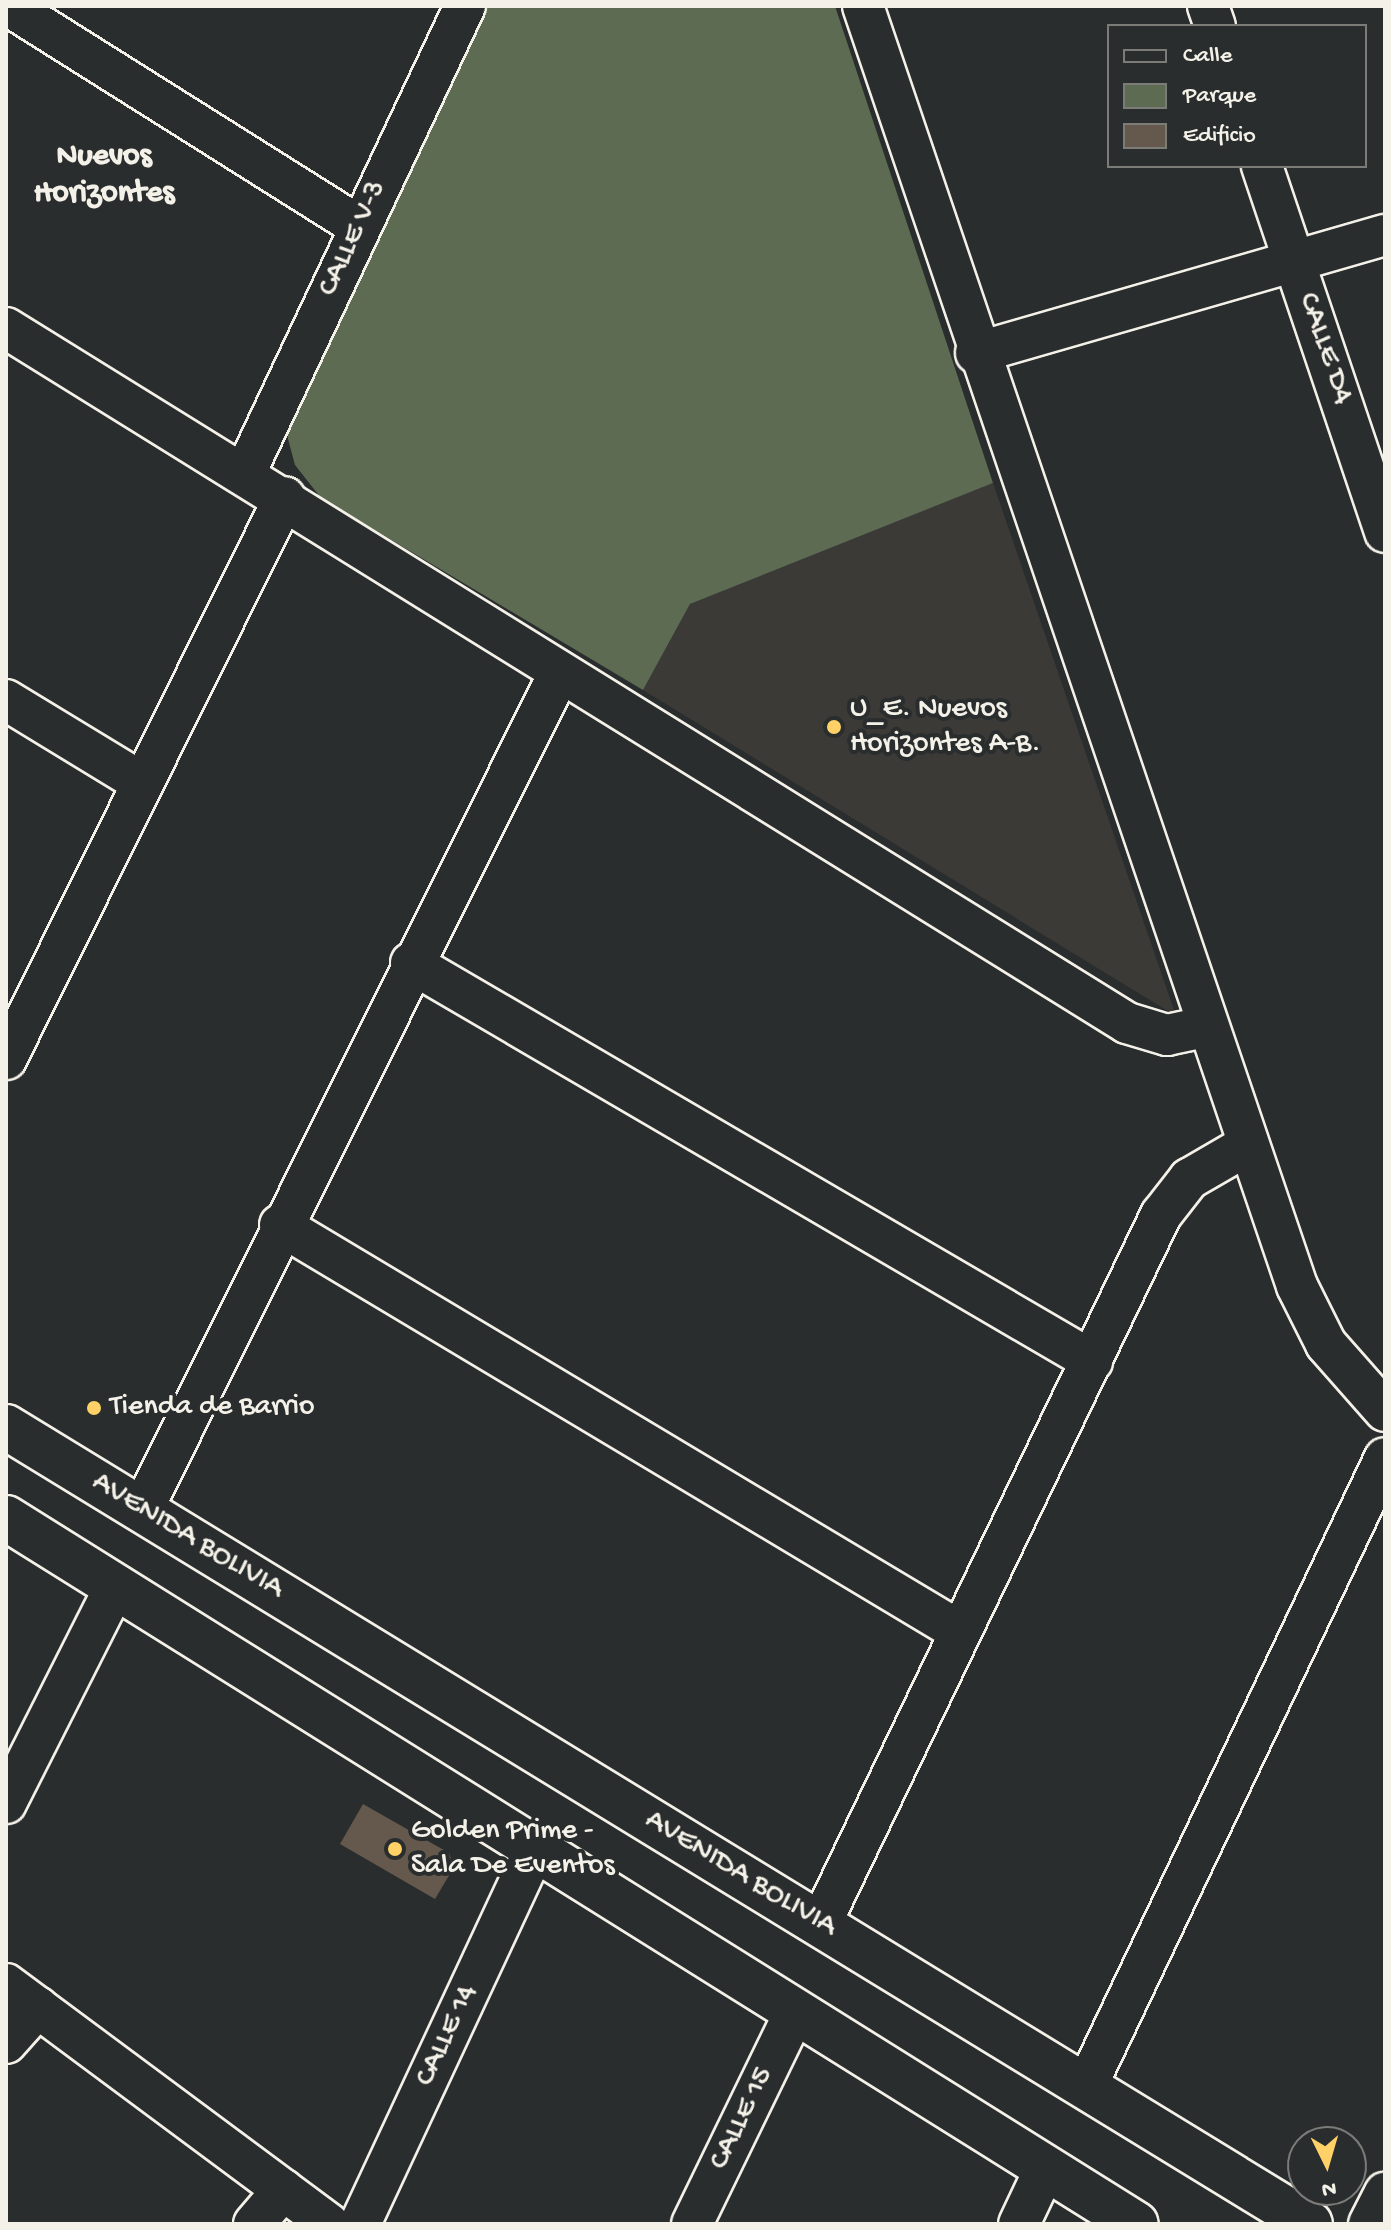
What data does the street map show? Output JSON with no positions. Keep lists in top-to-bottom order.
{
  "streets": {
    "main road": ["AVENIDA BOLIVIA"],
    "street": [
      "CALLE V-3",
      "CALLE D4",
      "CALLE 14",
      "CALLE 15"
    ]
  },
  "districts": ["Nuevos Horizontes"],
  "places": ["U_E. Nuevos Horizontes A-B.", "Tienda de Barrio", "Golden Prime - Sala De Eventos"],
  "legend": ["Calle", "Parque", "Edificio"],
  "north": "bottom"
}
